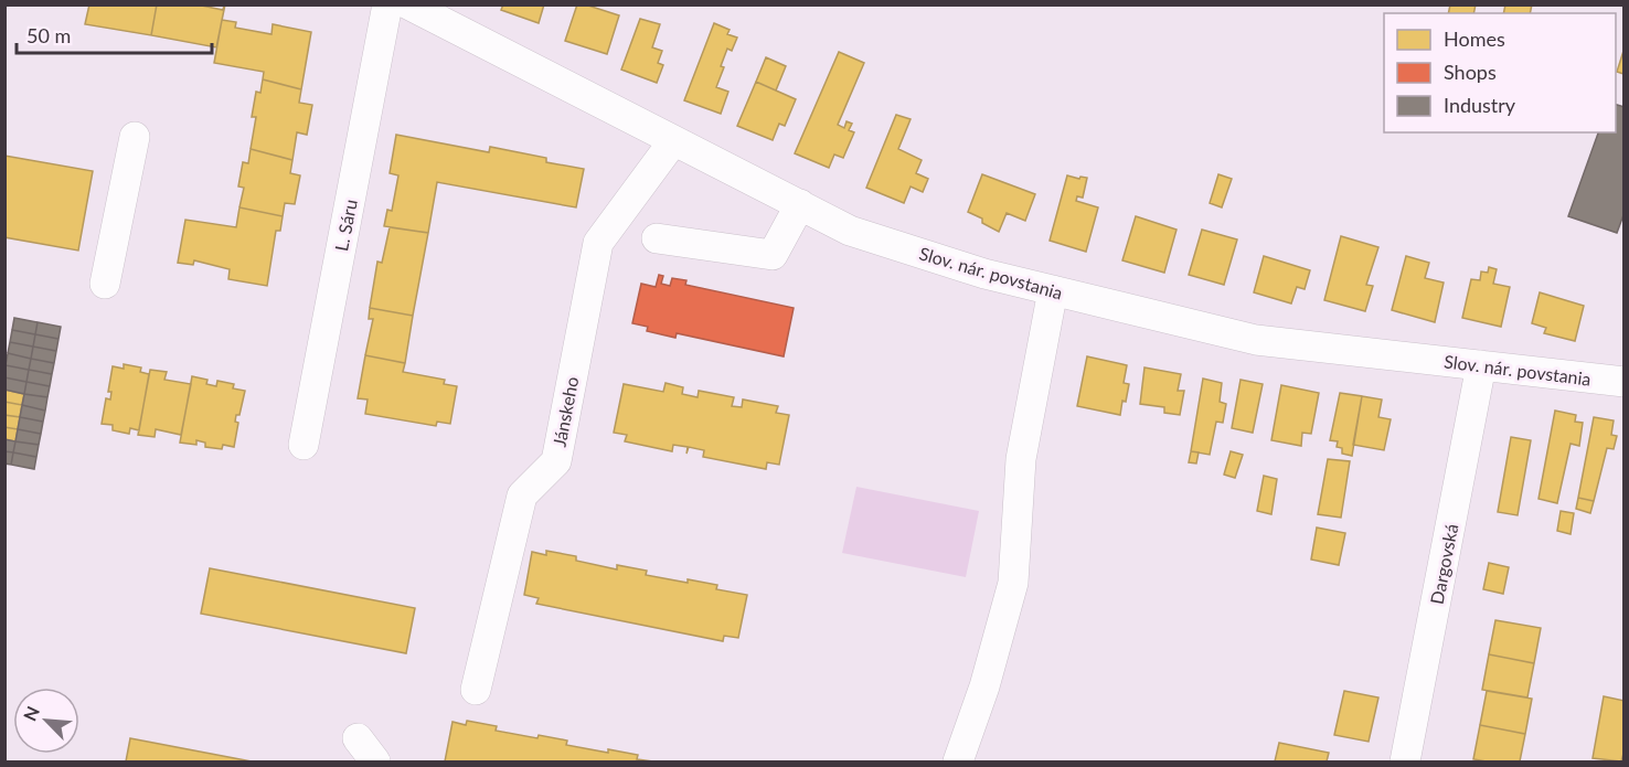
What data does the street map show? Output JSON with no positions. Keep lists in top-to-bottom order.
{
  "streets": {
    "street": [
      "L. Sáru",
      "Slov. nár. povstania",
      "Jánskeho",
      "Dargovská"
    ]
  },
  "crossings": [
    ["Slov. nár. povstania", "Jánskeho"],
    ["Slov. nár. povstania", "Dargovská"]
  ],
  "legend": ["Homes", "Shops", "Industry"],
  "scale_bar": "50 m",
  "north": "top left"
}
